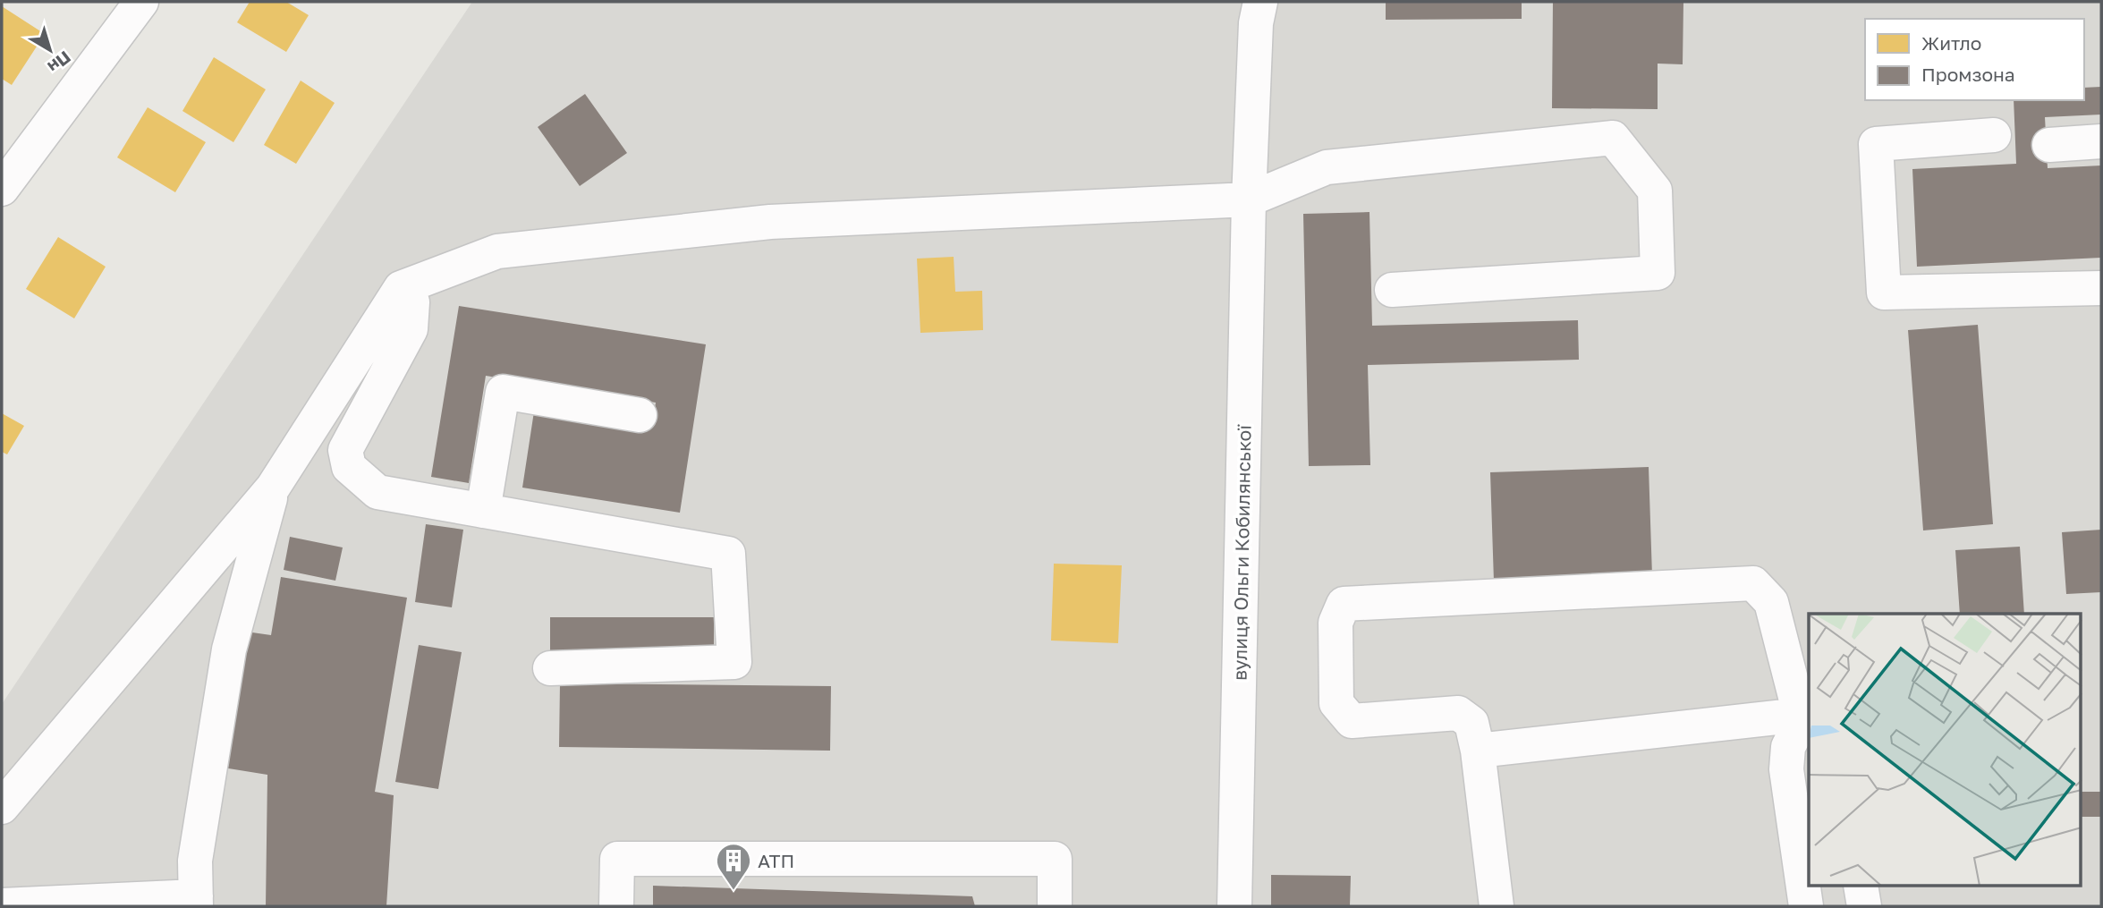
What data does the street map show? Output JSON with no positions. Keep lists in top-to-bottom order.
{
  "streets": {
    "street": ["вулиця Ольги Кобилянської"]
  },
  "places": {
    "building": ["АТП"]
  },
  "legend": ["Житло", "Промзона"],
  "north": "bottom right"
}
